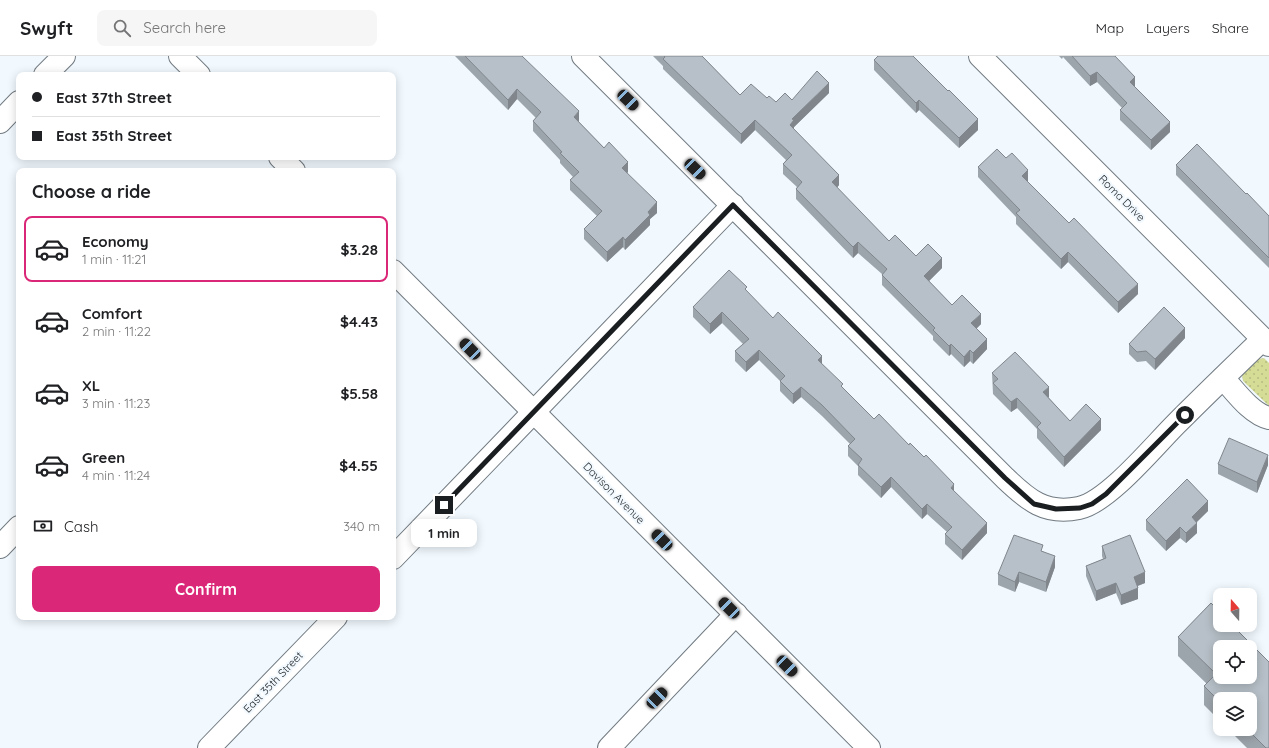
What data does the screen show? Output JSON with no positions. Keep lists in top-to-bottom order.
{
  "streets": {
    "street": ["Roma Drive", "Davison Avenue", "East 35th Street"]
  },
  "north": "top",
  "page": {
    "header": "Swyft",
    "search": "Search here",
    "nav": ["Map", "Layers", "Share"],
    "banner": ["East 37th Street", "East 35th Street"],
    "heading": "Choose a ride",
    "list": [
      {
        "name": "Economy",
        "note": "1 min · 11:21",
        "value": "$3.28"
      },
      {
        "name": "Comfort",
        "note": "2 min · 11:22",
        "value": "$4.43"
      },
      {
        "name": "XL",
        "note": "3 min · 11:23",
        "value": "$5.58"
      },
      {
        "name": "Green",
        "note": "4 min · 11:24",
        "value": "$4.55"
      }
    ],
    "pay": ["Cash", "340 m"],
    "bubble": "1 min",
    "buttons": "Confirm"
  }
}
